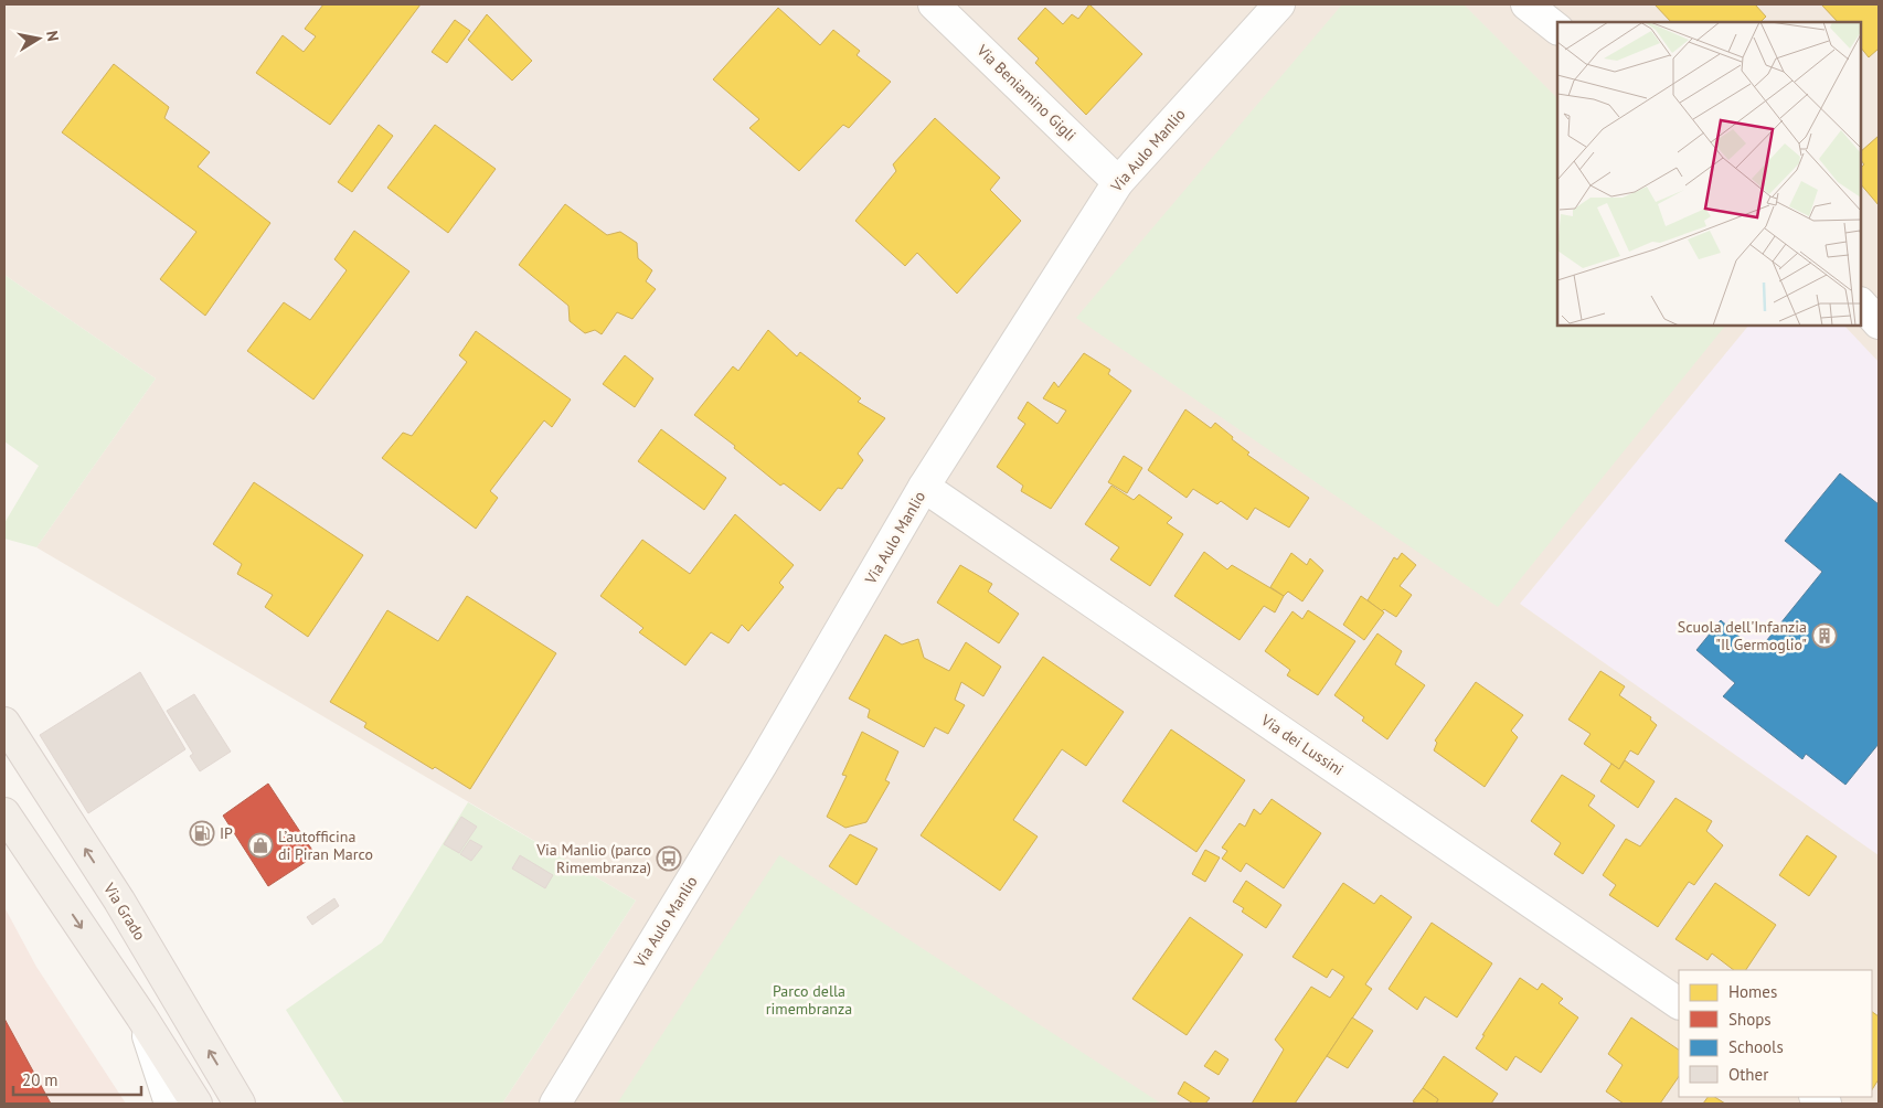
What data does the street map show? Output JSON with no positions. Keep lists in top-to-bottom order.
{
  "streets": {
    "main road": ["Via Grado"],
    "street": ["Via Beniamino Gigli", "Via Aulo Manlio", "Via dei Lussini"]
  },
  "crossings": [
    ["Via Beniamino Gigli", "Via Aulo Manlio"],
    ["Via Aulo Manlio", "Via dei Lussini"]
  ],
  "parks": ["Parco della rimembranza"],
  "places": {
    "building": ["Scuola dell'Infanzia \"Il Germoglio\""],
    "fuel station": ["IP"],
    "shop": ["L’autofficina di Piran Marco"],
    "bus stop": ["Via Manlio (parco Rimembranza)"]
  },
  "legend": [
    "Homes",
    "Shops",
    "Schools",
    "Other"
  ],
  "scale_bar": "20 m",
  "north": "right"
}
